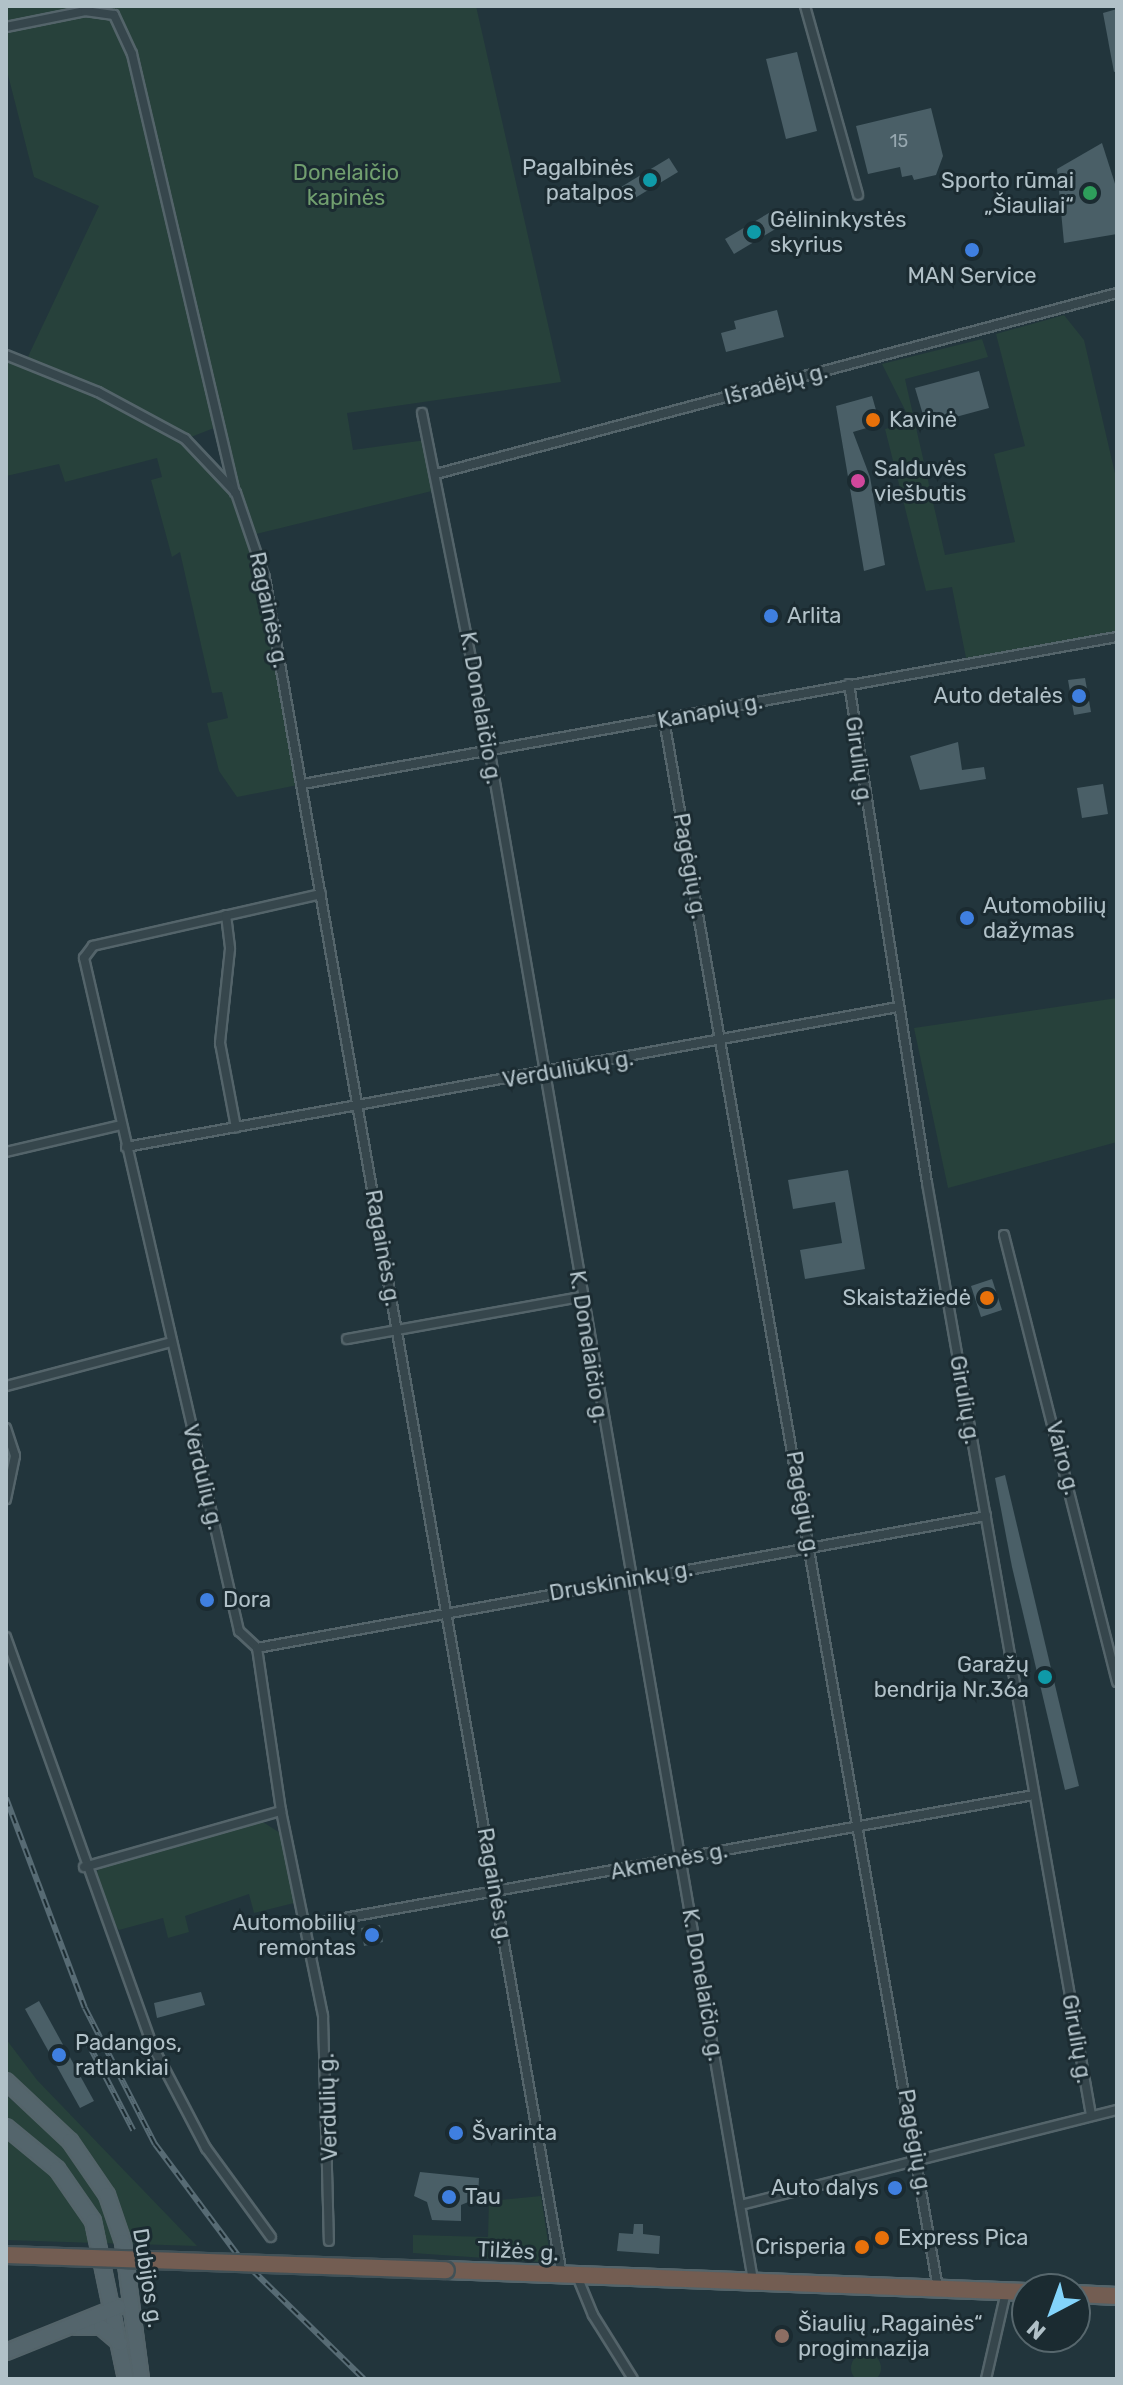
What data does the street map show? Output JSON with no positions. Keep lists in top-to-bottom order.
{
  "streets": {
    "highway": ["Tilžės g."],
    "main road": ["Dubijos g."],
    "street": [
      "Išradėjų g.",
      "Ragainės g.",
      "K. Donelaičio g.",
      "Kanapių g.",
      "Girulių g.",
      "Pagėgių g.",
      "Verduliukų g.",
      "Vairo g.",
      "Verdulių g.",
      "Druskininkų g.",
      "Akmenės g."
    ]
  },
  "crossings": [
    ["Išradėjų g.", "K. Donelaičio g."],
    ["Ragainės g.", "Kanapių g."],
    ["Ragainės g.", "Verduliukų g."],
    ["Ragainės g.", "Verdulių g."],
    ["Ragainės g.", "Druskininkų g."],
    ["Ragainės g.", "Akmenės g."],
    ["Ragainės g.", "Tilžės g."],
    ["K. Donelaičio g.", "Kanapių g."],
    ["K. Donelaičio g.", "Verduliukų g."],
    ["K. Donelaičio g.", "Druskininkų g."],
    ["K. Donelaičio g.", "Akmenės g."],
    ["K. Donelaičio g.", "Tilžės g."],
    ["Kanapių g.", "Girulių g."],
    ["Kanapių g.", "Pagėgių g."],
    ["Girulių g.", "Verduliukų g."],
    ["Girulių g.", "Druskininkų g."],
    ["Girulių g.", "Akmenės g."],
    ["Pagėgių g.", "Verduliukų g."],
    ["Pagėgių g.", "Druskininkų g."],
    ["Pagėgių g.", "Akmenės g."],
    ["Pagėgių g.", "Tilžės g."],
    ["Verduliukų g.", "Verdulių g."],
    ["Verdulių g.", "Druskininkų g."],
    ["Verdulių g.", "Akmenės g."]
  ],
  "parks": ["Donelaičio kapinės"],
  "places": [
    "Pagalbinės patalpos",
    "Sporto rūmai „Šiauliai“",
    "Gėlininkystės skyrius",
    "MAN Service",
    "Kavinė",
    "Salduvės viešbutis",
    "Arlita",
    "Auto detalės",
    "Automobilių dažymas",
    "Skaistažiedė",
    "Dora",
    "Garažų bendrija Nr.36a",
    "Automobilių remontas",
    "Padangos, ratlankiai",
    "Švarinta",
    "Auto dalys",
    "Tau",
    "Express Pica",
    "Crisperia",
    "Šiaulių „Ragainės“ progimnazija"
  ],
  "house_numbers": ["15"],
  "north": "bottom left"
}
